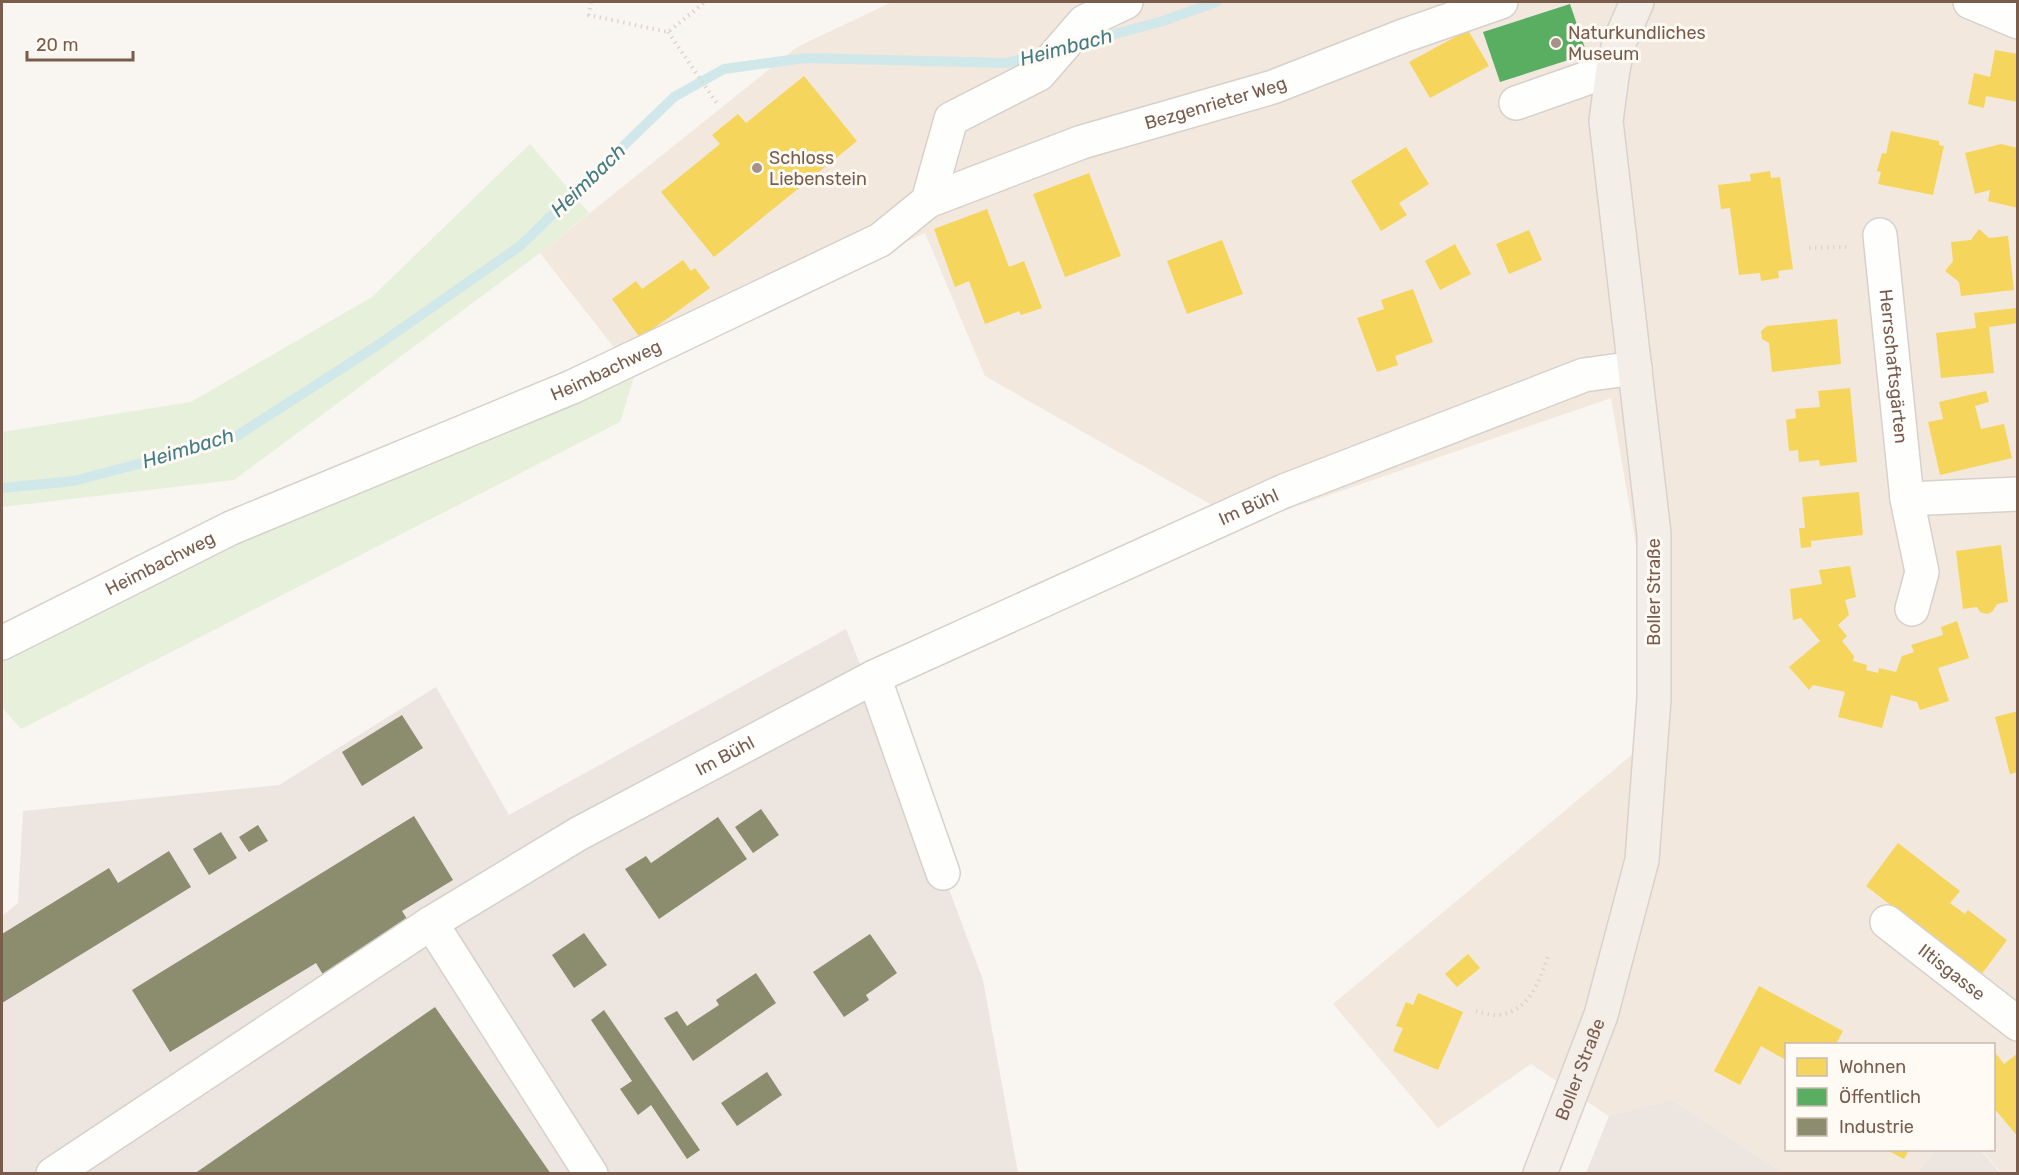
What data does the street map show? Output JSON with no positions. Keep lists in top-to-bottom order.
{
  "streets": {
    "main road": ["Boller Straße"],
    "street": [
      "Bezgenrieter Weg",
      "Herrschaftsgärten",
      "Heimbachweg",
      "Im Bühl",
      "Iltisgasse"
    ]
  },
  "crossings": [
    ["Bezgenrieter Weg", "Heimbachweg"],
    ["Im Bühl", "Boller Straße"]
  ],
  "water": ["Heimbach"],
  "places": ["Naturkundliches Museum", "Schloss Liebenstein"],
  "legend": ["Wohnen", "Öffentlich", "Industrie"],
  "scale_bar": "20 m"
}
